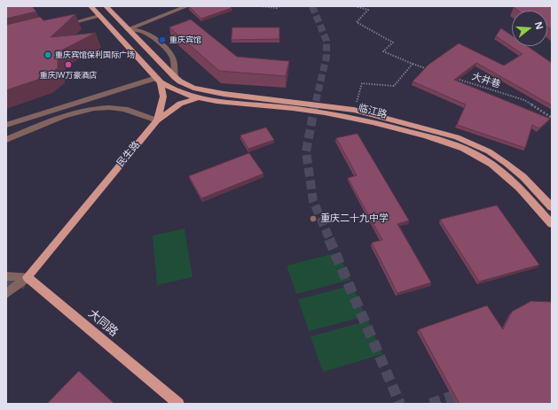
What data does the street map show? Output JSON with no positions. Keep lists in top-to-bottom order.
{
  "streets": {
    "main road": ["临江路", "民生路", "大同路"],
    "path": ["大井巷"]
  },
  "crossings": [
    ["临江路", "民生路"],
    ["民生路", "大同路"]
  ],
  "places": [
    "重庆宾馆",
    "重庆宾馆保利国际广场",
    "重庆JW万豪酒店",
    "重庆二十九中学"
  ],
  "north": "right"
}
